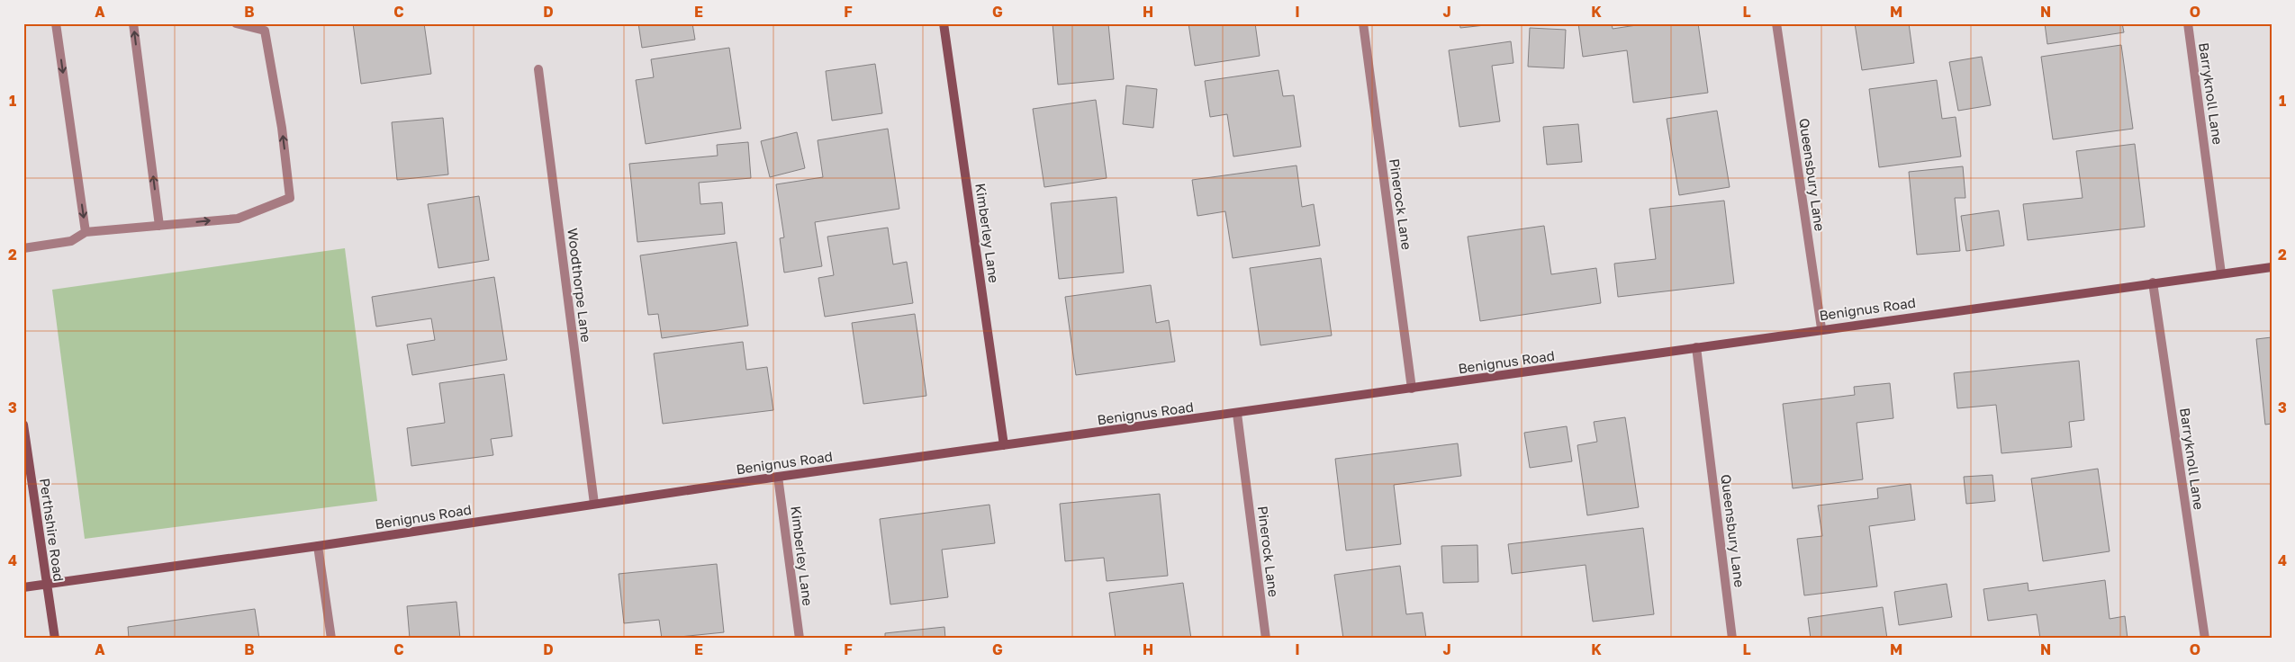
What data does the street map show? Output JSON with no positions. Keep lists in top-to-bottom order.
{
  "streets": {
    "street": [
      "Barryknoll Lane",
      "Queensbury Lane",
      "Pinerock Lane",
      "Kimberley Lane",
      "Woodthorpe Lane",
      "Benignus Road",
      "Perthshire Road"
    ]
  },
  "crossings": [
    ["Barryknoll Lane", "Benignus Road"],
    ["Queensbury Lane", "Benignus Road"],
    ["Pinerock Lane", "Benignus Road"],
    ["Kimberley Lane", "Benignus Road"],
    ["Woodthorpe Lane", "Benignus Road"],
    ["Benignus Road", "Perthshire Road"]
  ],
  "grid": {
    "columns": [
      "A",
      "B",
      "C",
      "D",
      "E",
      "F",
      "G",
      "H",
      "I",
      "J",
      "K",
      "L",
      "M",
      "N",
      "O"
    ],
    "rows": [
      "1",
      "2",
      "3",
      "4"
    ]
  }
}
